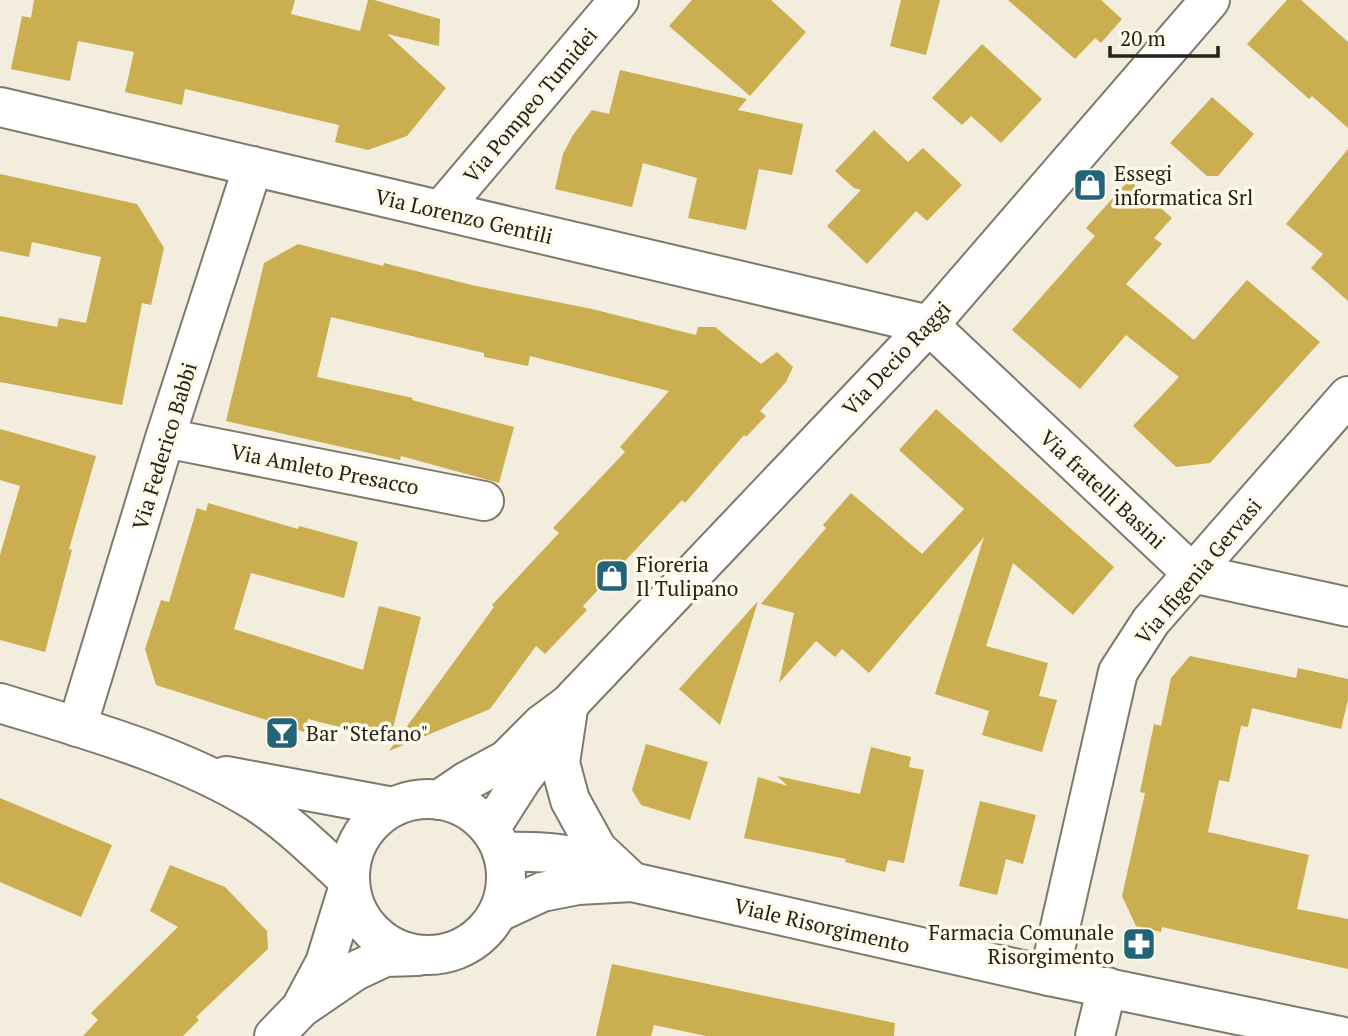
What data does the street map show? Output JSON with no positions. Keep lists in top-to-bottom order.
{
  "streets": {
    "street": [
      "Via Pompeo Tumidei",
      "Via Lorenzo Gentili",
      "Via Decio Raggi",
      "Via Federico Babbi",
      "Via Amleto Presacco",
      "Via fratelli Basini",
      "Via Ifigenia Gervasi",
      "Viale Risorgimento"
    ]
  },
  "crossings": [
    ["Via Pompeo Tumidei", "Via Lorenzo Gentili"],
    ["Via Lorenzo Gentili", "Via Decio Raggi"],
    ["Via Lorenzo Gentili", "Via Federico Babbi"],
    ["Via Lorenzo Gentili", "Via fratelli Basini"],
    ["Via Decio Raggi", "Via fratelli Basini"],
    ["Via Decio Raggi", "Viale Risorgimento"],
    ["Via Federico Babbi", "Via Amleto Presacco"],
    ["Via fratelli Basini", "Via Ifigenia Gervasi"],
    ["Via Ifigenia Gervasi", "Viale Risorgimento"]
  ],
  "places": {
    "shop": ["Essegi informatica Srl", "Fioreria Il Tulipano"],
    "bar": ["Bar \"Stefano\""],
    "pharmacy": ["Farmacia Comunale Risorgimento"]
  },
  "scale_bar": "20 m"
}
